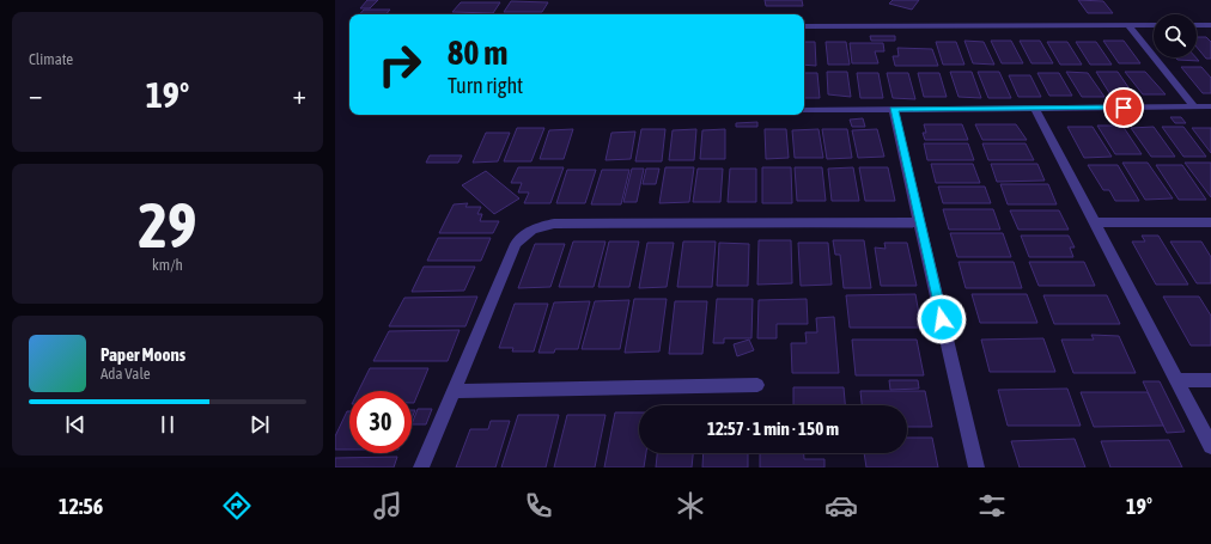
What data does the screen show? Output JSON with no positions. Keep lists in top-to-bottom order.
{
  "page": {
    "tile": [
      "Climate",
      ["29", "km/h"]
    ],
    "turn": ["80 m", "Turn right"],
    "heat": ["−", "19°", "+"],
    "song": ["Paper Moons", "Ada Vale"],
    "limit": "30",
    "trip": "12:57 · 1 min · 150 m",
    "tabs": ["12:56", "19°"]
  }
}
